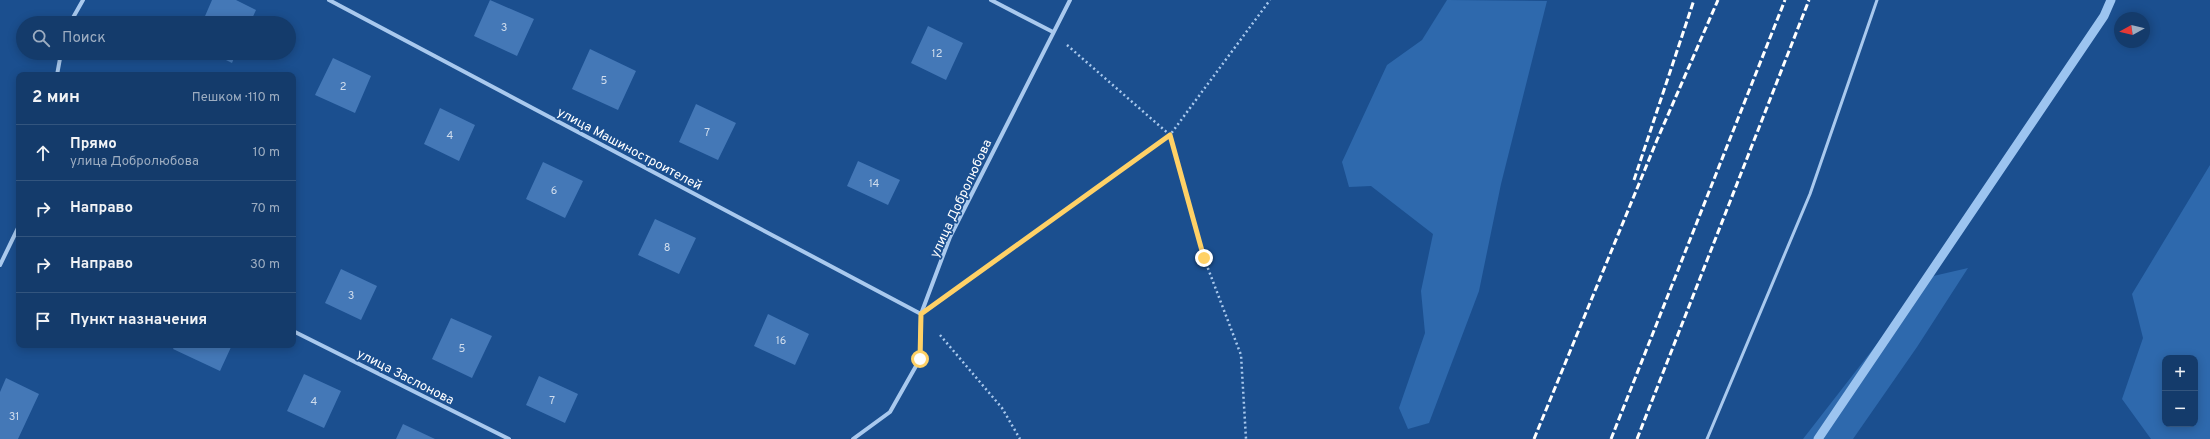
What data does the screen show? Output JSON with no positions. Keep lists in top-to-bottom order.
{
  "streets": {
    "street": ["улица Машиностроителей", "улица Добролюбова", "улица Заслонова"]
  },
  "crossings": [
    ["улица Машиностроителей", "улица Добролюбова"]
  ],
  "house_numbers": [
    "3",
    "12",
    "5",
    "2",
    "7",
    "4",
    "14",
    "6",
    "8",
    "3",
    "16",
    "5",
    "7",
    "4",
    "31"
  ],
  "north": "left",
  "page": {
    "search": "Поиск",
    "heading": ["2 мин", "Пешком · 110 m"],
    "list": [
      ["Прямо", "улица Добролюбова", "10 m"],
      ["Направо", "70 m"],
      ["Направо", "30 m"],
      "Пункт назначения"
    ],
    "map_buttons": ["+", "−"]
  }
}
